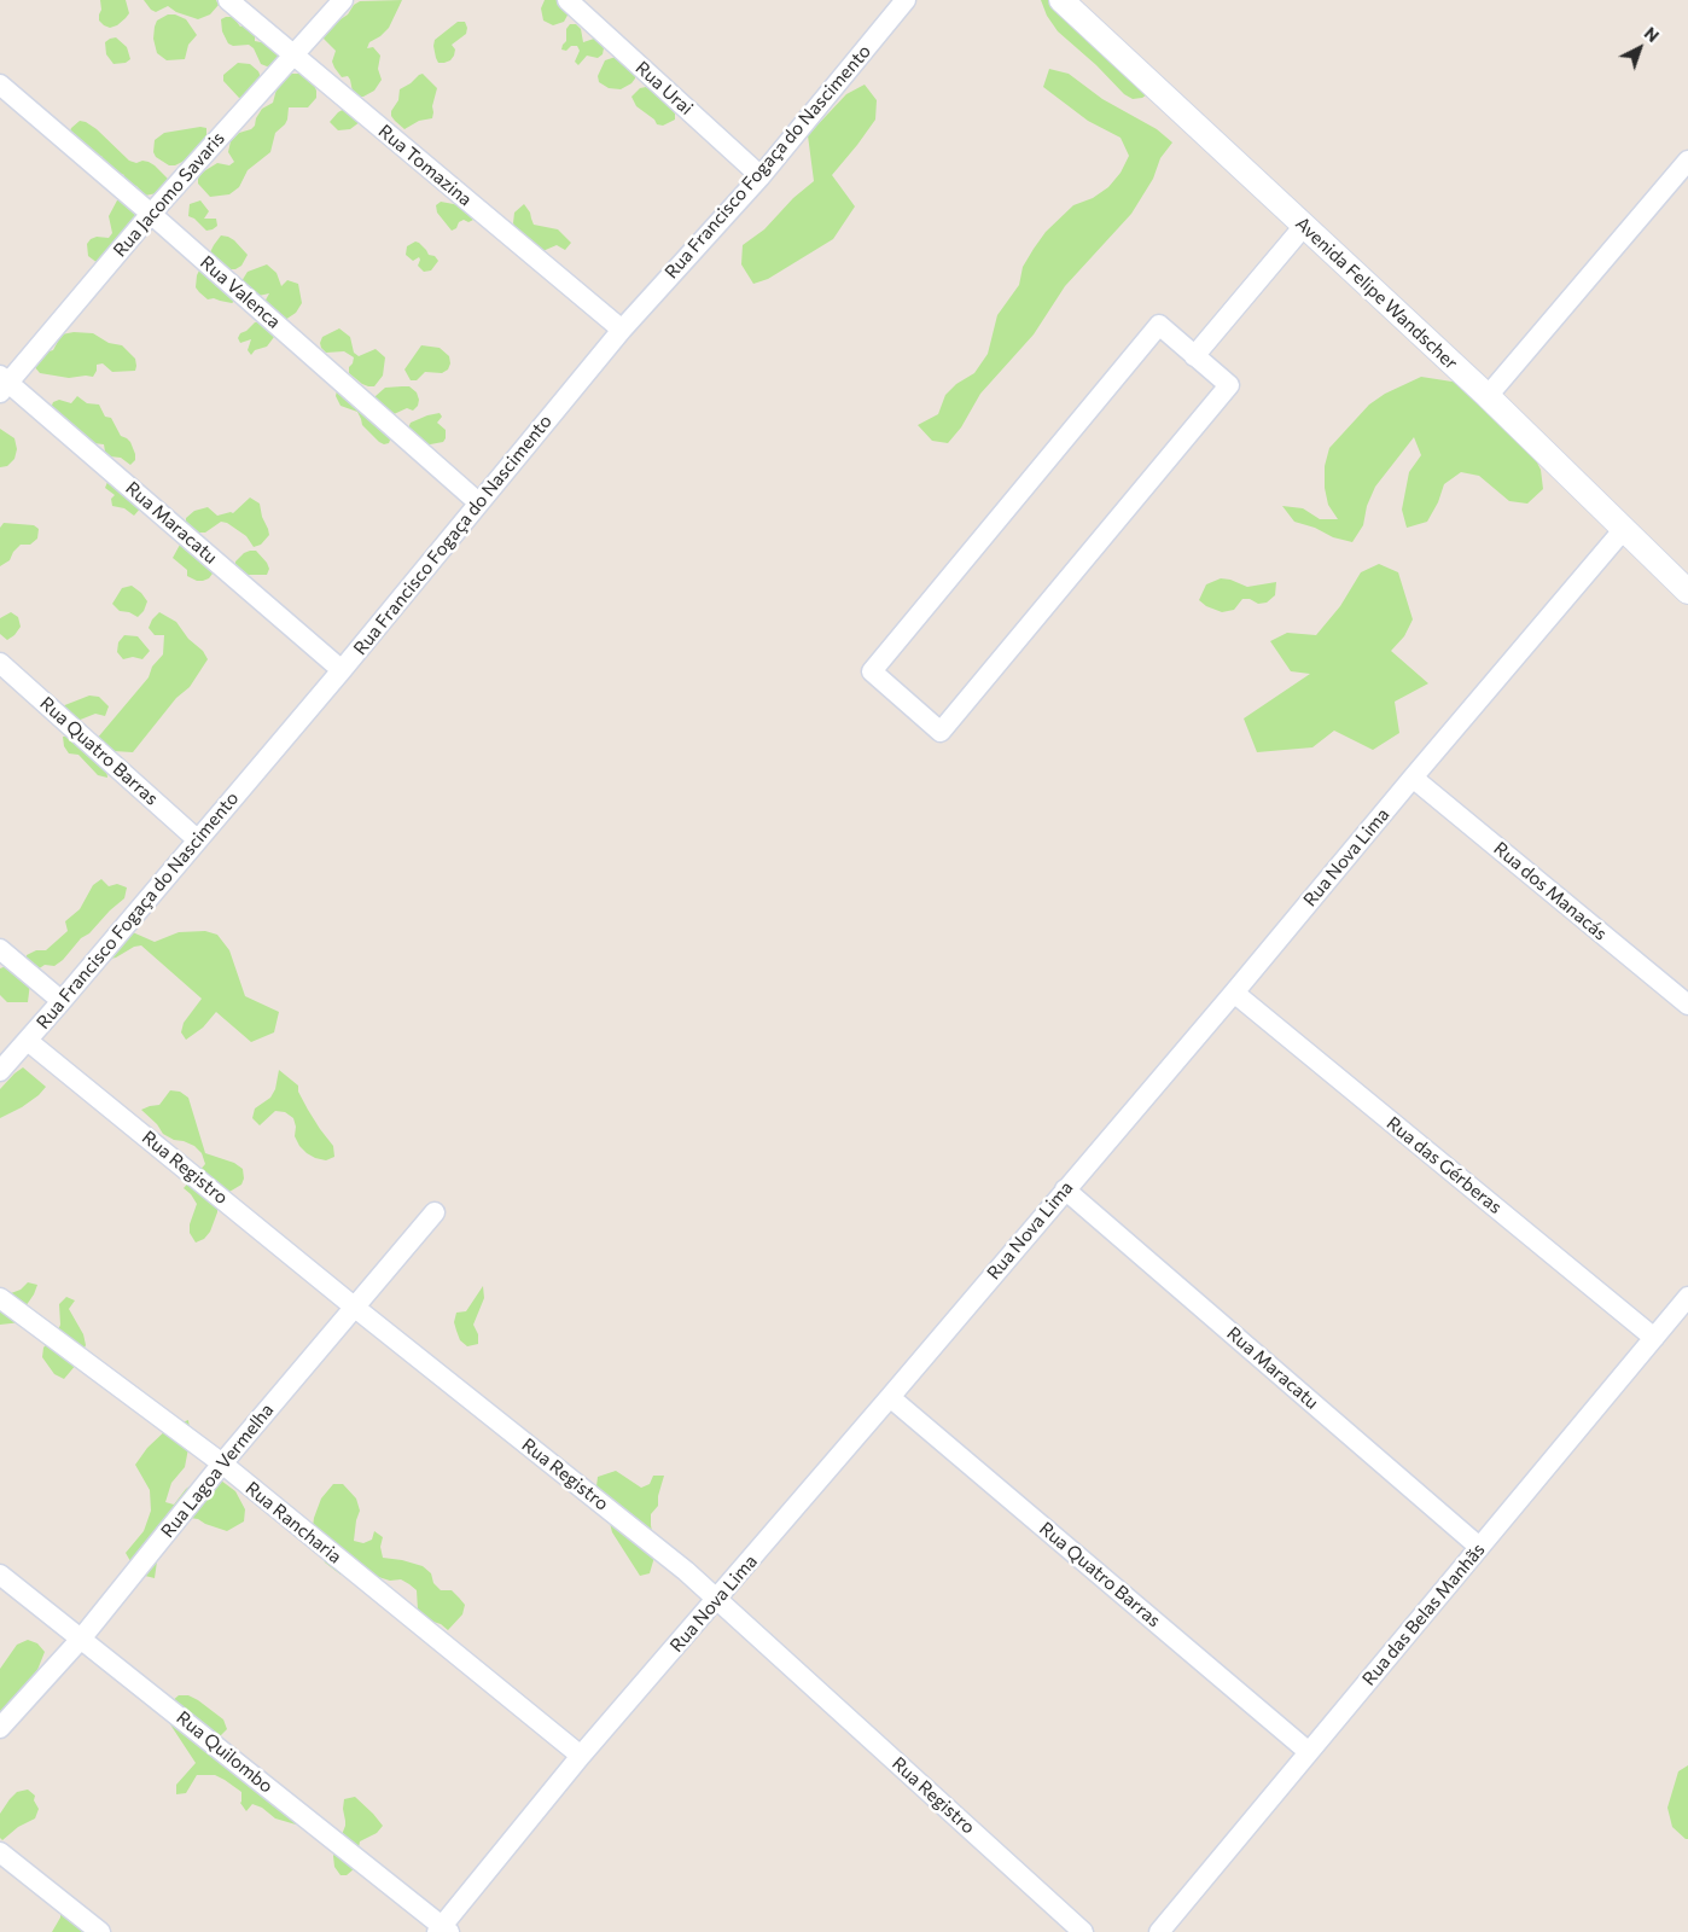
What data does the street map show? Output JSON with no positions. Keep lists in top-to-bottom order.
{
  "streets": {
    "street": [
      "Rua Urai",
      "Rua Francisco Fogaça do Nascimento",
      "Rua Tomazina",
      "Rua Jacomo Savaris",
      "Rua Valenca",
      "Avenida Felipe Wandscher",
      "Rua Maracatu",
      "Rua Quatro Barras",
      "Rua Nova Lima",
      "Rua dos Manacás",
      "Rua das Gérberas",
      "Rua Registro",
      "Rua Lagoa Vermelha",
      "Rua Rancharia",
      "Rua das Belas Manhãs",
      "Rua Quilombo"
    ]
  },
  "crossings": [
    ["Rua Urai", "Rua Francisco Fogaça do Nascimento"],
    ["Rua Francisco Fogaça do Nascimento", "Rua Tomazina"],
    ["Rua Francisco Fogaça do Nascimento", "Rua Valenca"],
    ["Rua Francisco Fogaça do Nascimento", "Rua Maracatu"],
    ["Rua Francisco Fogaça do Nascimento", "Rua Quatro Barras"],
    ["Rua Francisco Fogaça do Nascimento", "Rua Registro"],
    ["Rua Tomazina", "Rua Jacomo Savaris"],
    ["Rua Jacomo Savaris", "Rua Valenca"],
    ["Rua Jacomo Savaris", "Rua Maracatu"],
    ["Avenida Felipe Wandscher", "Rua Nova Lima"],
    ["Rua Maracatu", "Rua Nova Lima"],
    ["Rua Maracatu", "Rua das Belas Manhãs"],
    ["Rua Quatro Barras", "Rua Nova Lima"],
    ["Rua Quatro Barras", "Rua das Belas Manhãs"],
    ["Rua Nova Lima", "Rua dos Manacás"],
    ["Rua Nova Lima", "Rua das Gérberas"],
    ["Rua Nova Lima", "Rua Registro"],
    ["Rua Nova Lima", "Rua Rancharia"],
    ["Rua Nova Lima", "Rua Quilombo"],
    ["Rua das Gérberas", "Rua das Belas Manhãs"],
    ["Rua Registro", "Rua Lagoa Vermelha"],
    ["Rua Lagoa Vermelha", "Rua Rancharia"],
    ["Rua Lagoa Vermelha", "Rua Quilombo"]
  ],
  "north": "top right"
}
